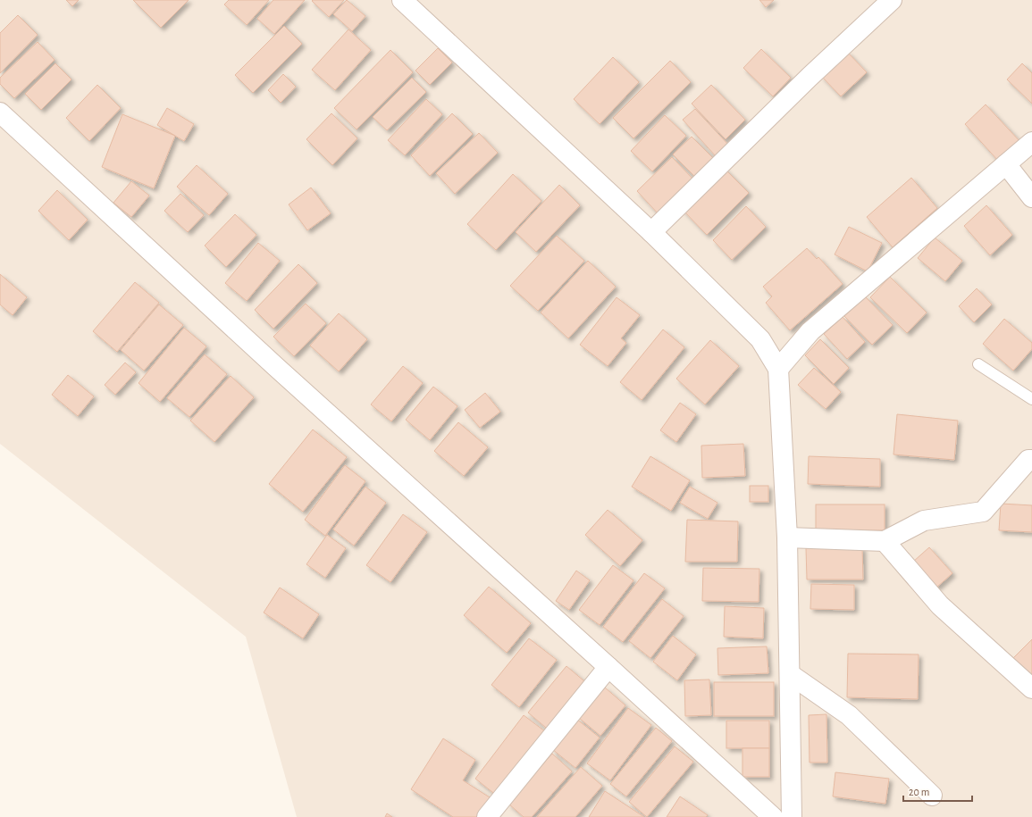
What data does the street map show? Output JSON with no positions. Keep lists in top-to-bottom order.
{
  "scale_bar": "20 m"
}
